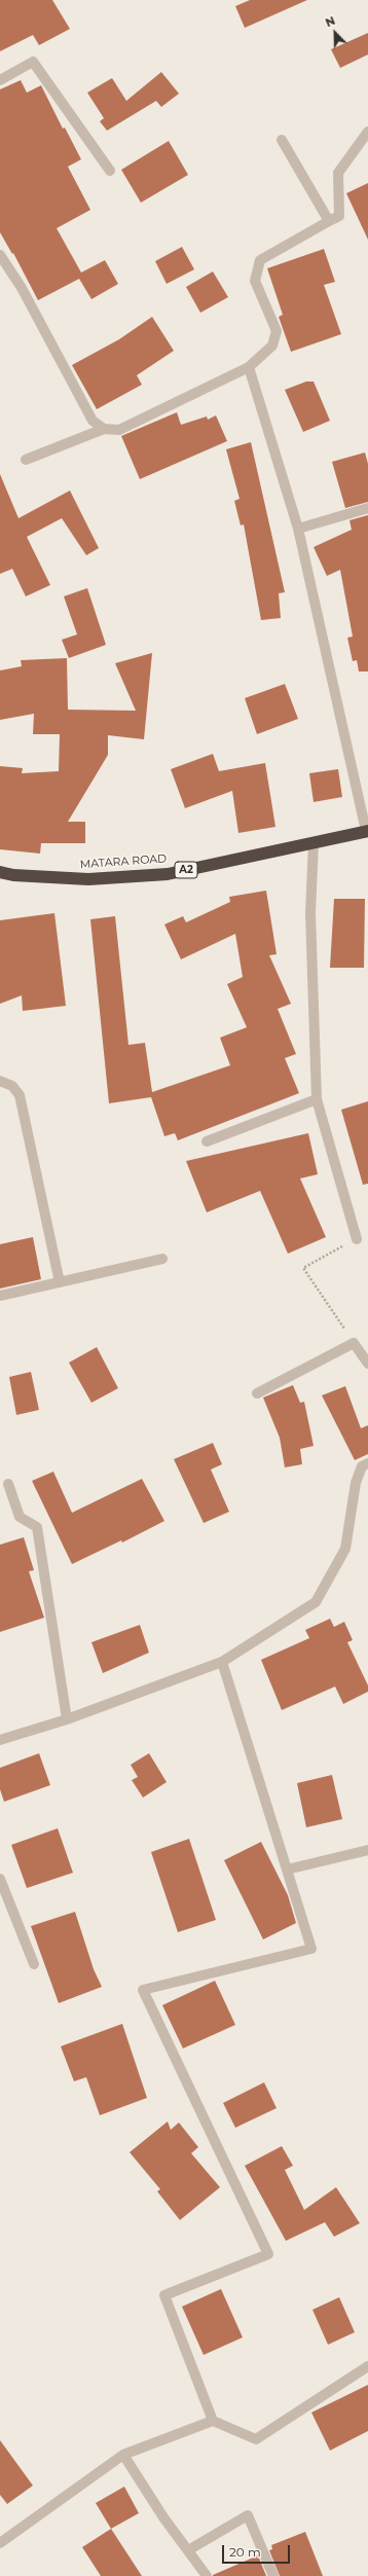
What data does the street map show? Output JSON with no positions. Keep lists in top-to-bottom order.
{
  "streets": {
    "highway": ["MATARA ROAD", "A2"]
  },
  "scale_bar": "20 m",
  "north": "top left"
}
